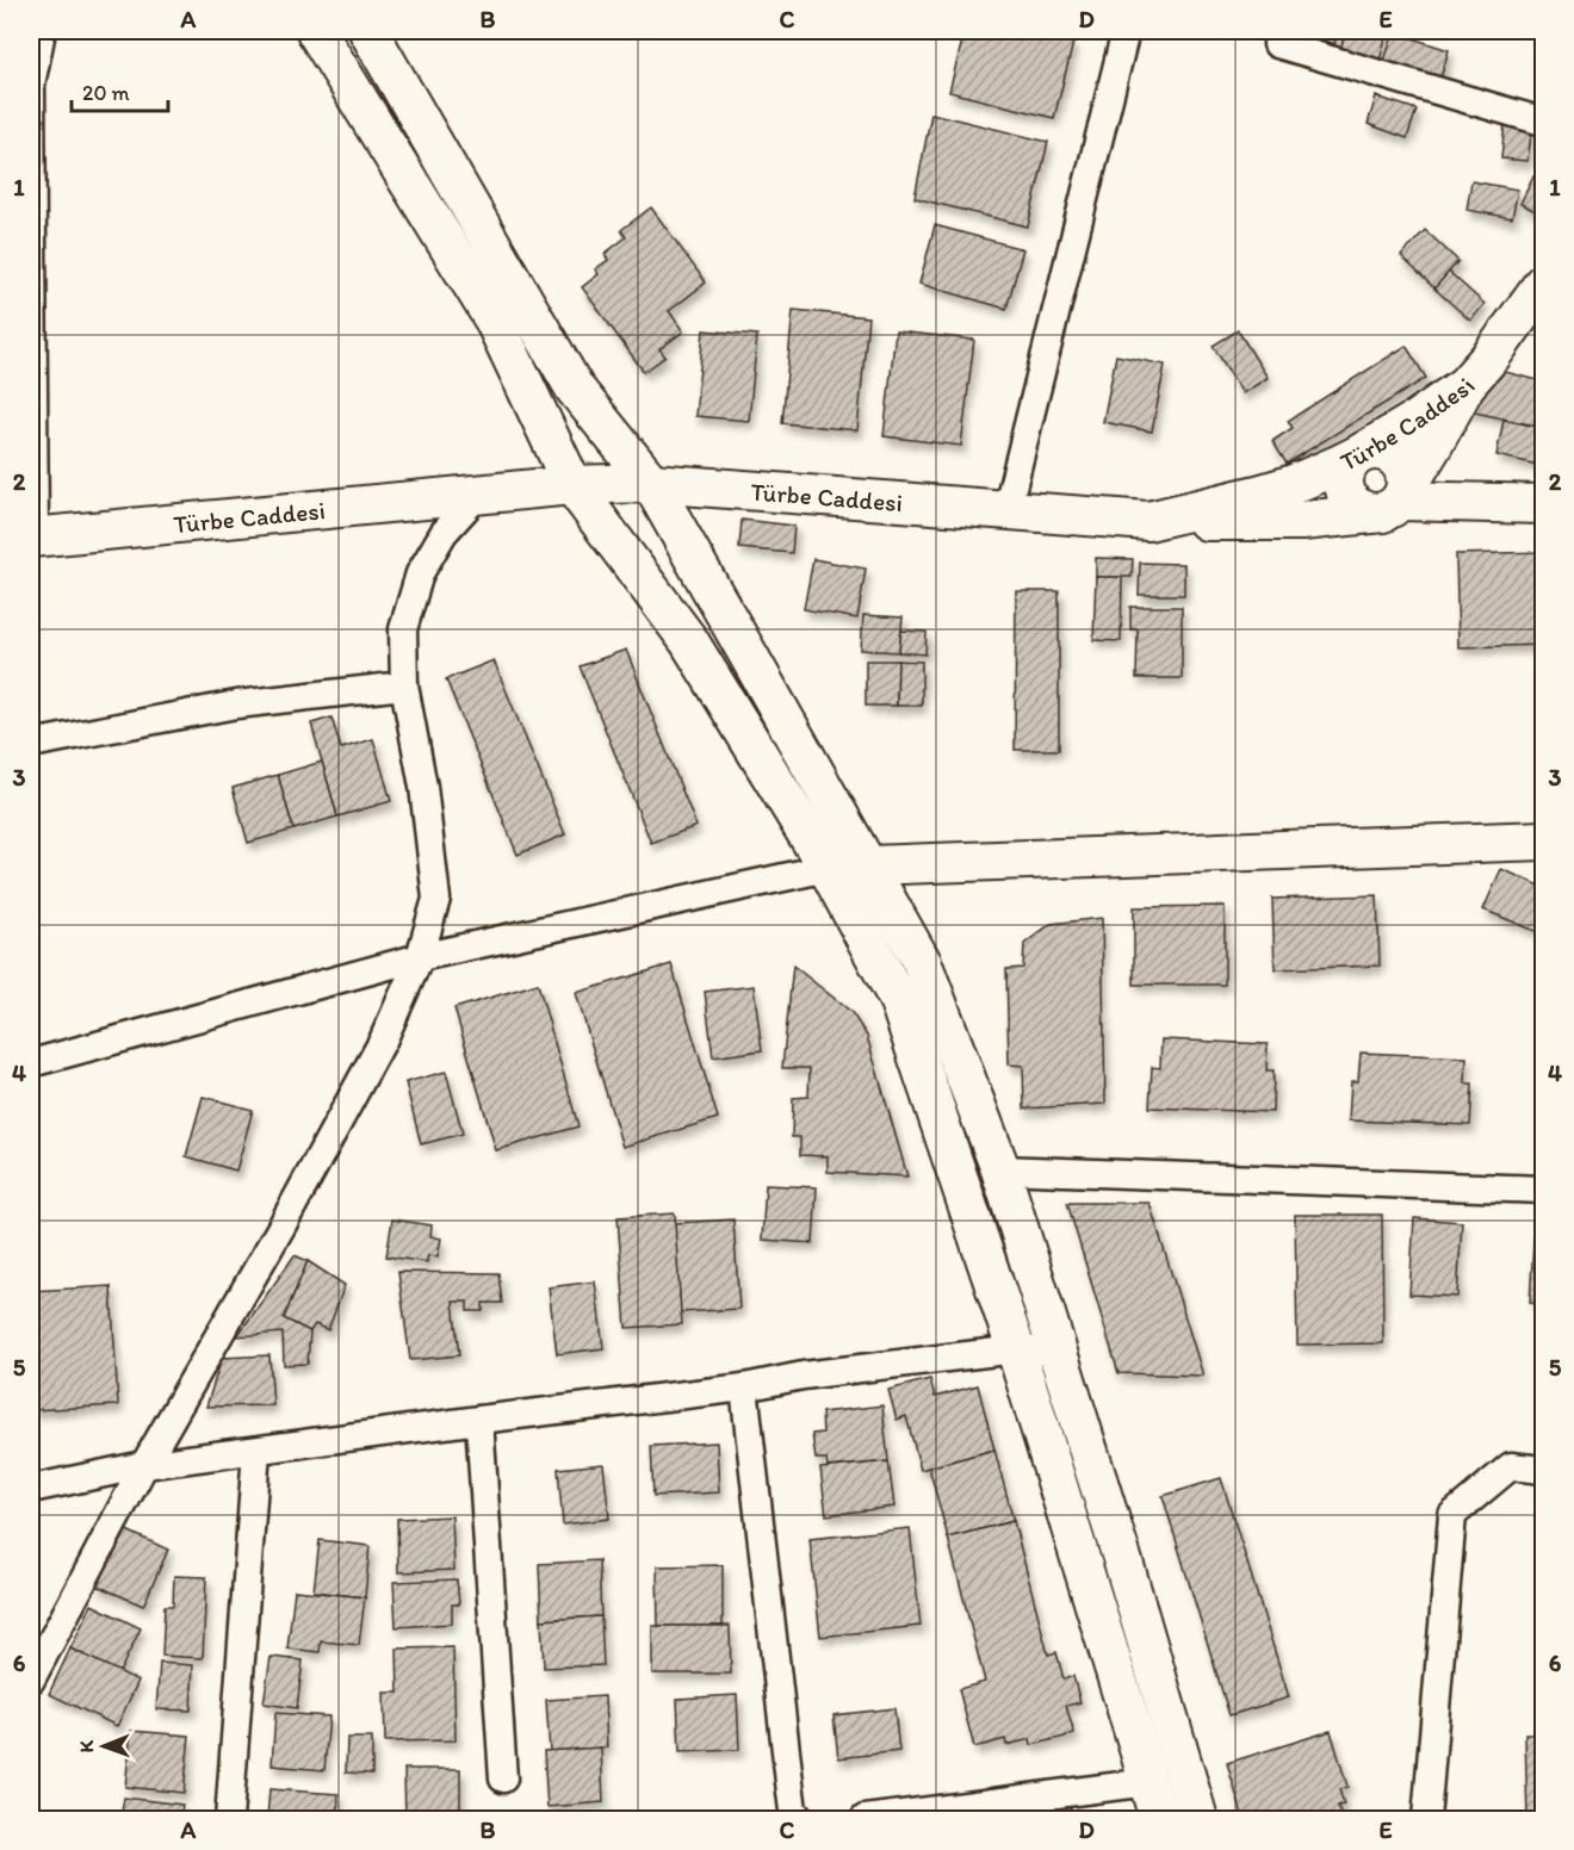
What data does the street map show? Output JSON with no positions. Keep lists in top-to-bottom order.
{
  "streets": {
    "main road": ["Türbe Caddesi"]
  },
  "scale_bar": "20 m",
  "north": "left",
  "grid": {
    "columns": [
      "A",
      "B",
      "C",
      "D",
      "E"
    ],
    "rows": [
      "1",
      "2",
      "3",
      "4",
      "5",
      "6"
    ]
  }
}
